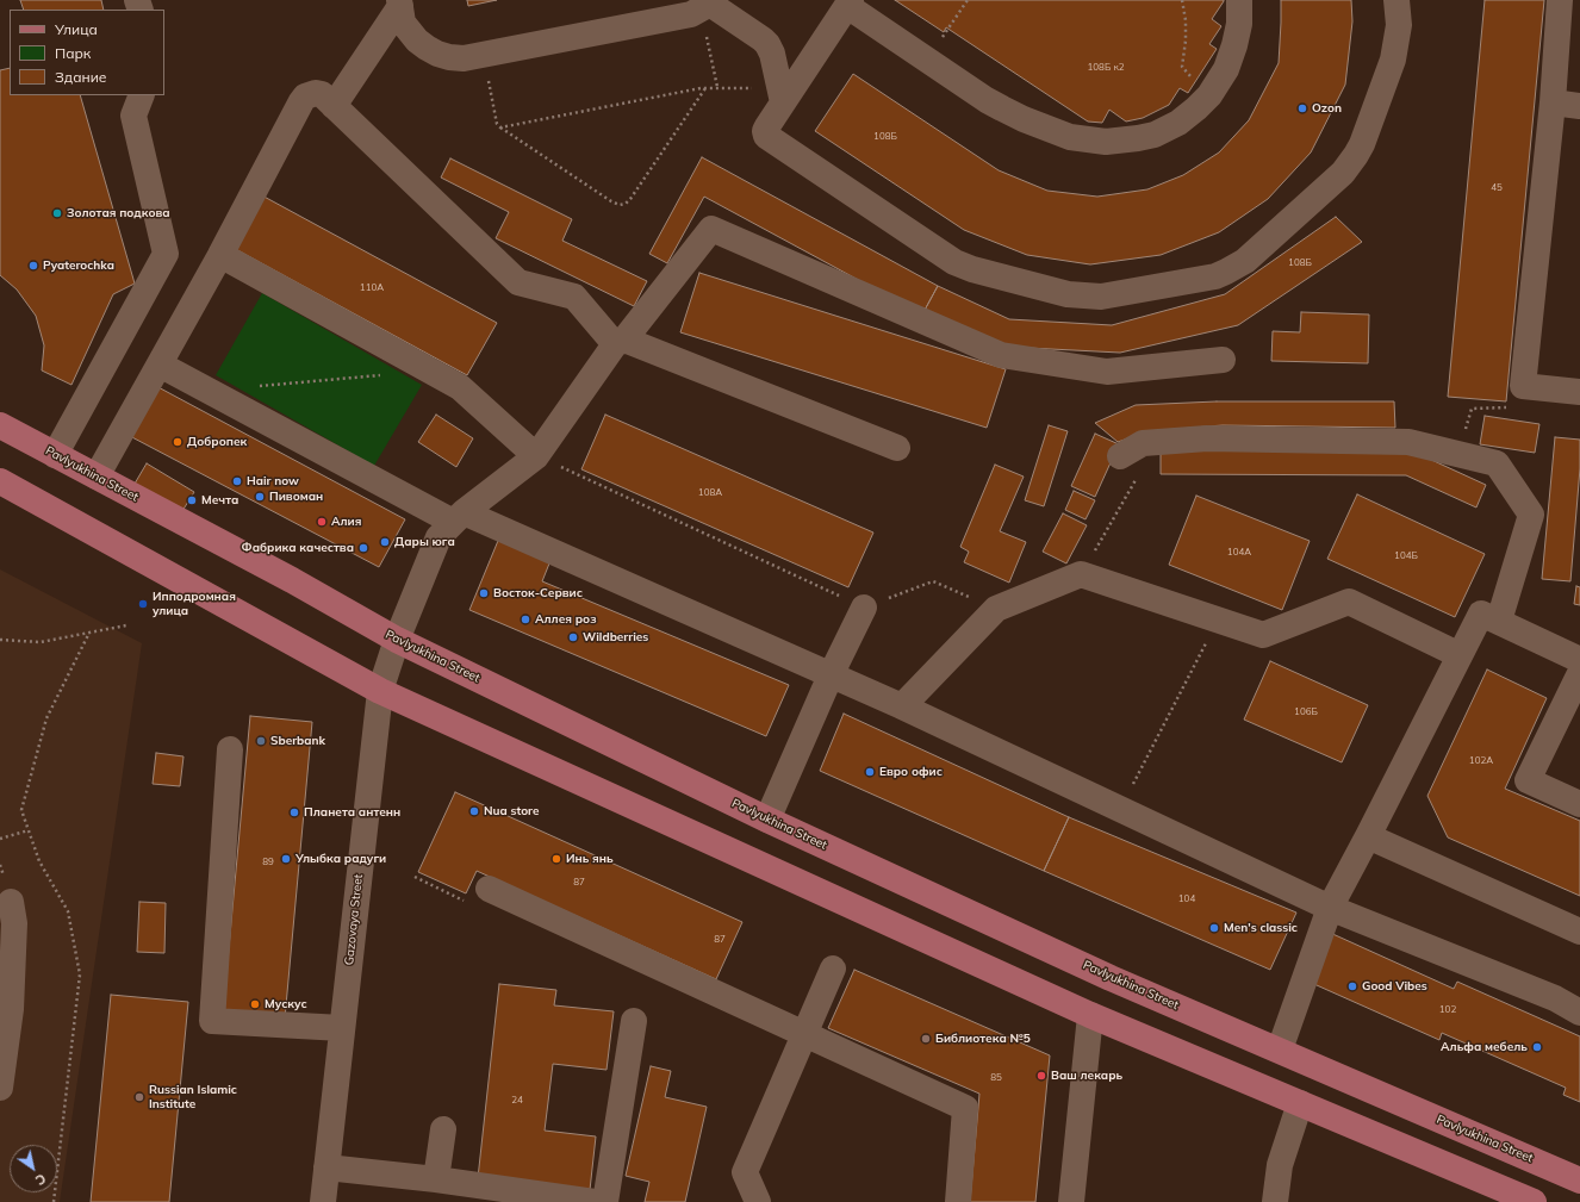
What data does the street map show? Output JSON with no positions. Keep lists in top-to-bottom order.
{
  "streets": {
    "main road": ["Pavlyukhina Street"],
    "street": ["Gazovaya Street"]
  },
  "crossings": [
    ["Pavlyukhina Street", "Gazovaya Street"]
  ],
  "places": [
    "Ozon",
    "Золотая подкова",
    "Pyaterochka",
    "Добропек",
    "Hair now",
    "Пивоман",
    "Мечта",
    "Алия",
    "Дары юга",
    "Фабрика качества",
    "Восток-Сервис",
    "Ипподромная улица",
    "Аллея роз",
    "Wildberries",
    "Sberbank",
    "Евро офис",
    "Nua store",
    "Планета антенн",
    "Улыбка радуги",
    "Инь янь",
    "Men's classic",
    "Good Vibes",
    "Мускус",
    "Библиотека №5",
    "Альфа мебель",
    "Ваш лекарь",
    "Russian Islamic Institute"
  ],
  "house_numbers": [
    "108Б к2",
    "108Б",
    "45",
    "108Б",
    "110А",
    "108А",
    "104А",
    "104Б",
    "106Б",
    "102А",
    "89",
    "87",
    "104",
    "87",
    "102",
    "85",
    "24"
  ],
  "legend": ["Улица", "Парк", "Здание"],
  "north": "bottom right"
}
